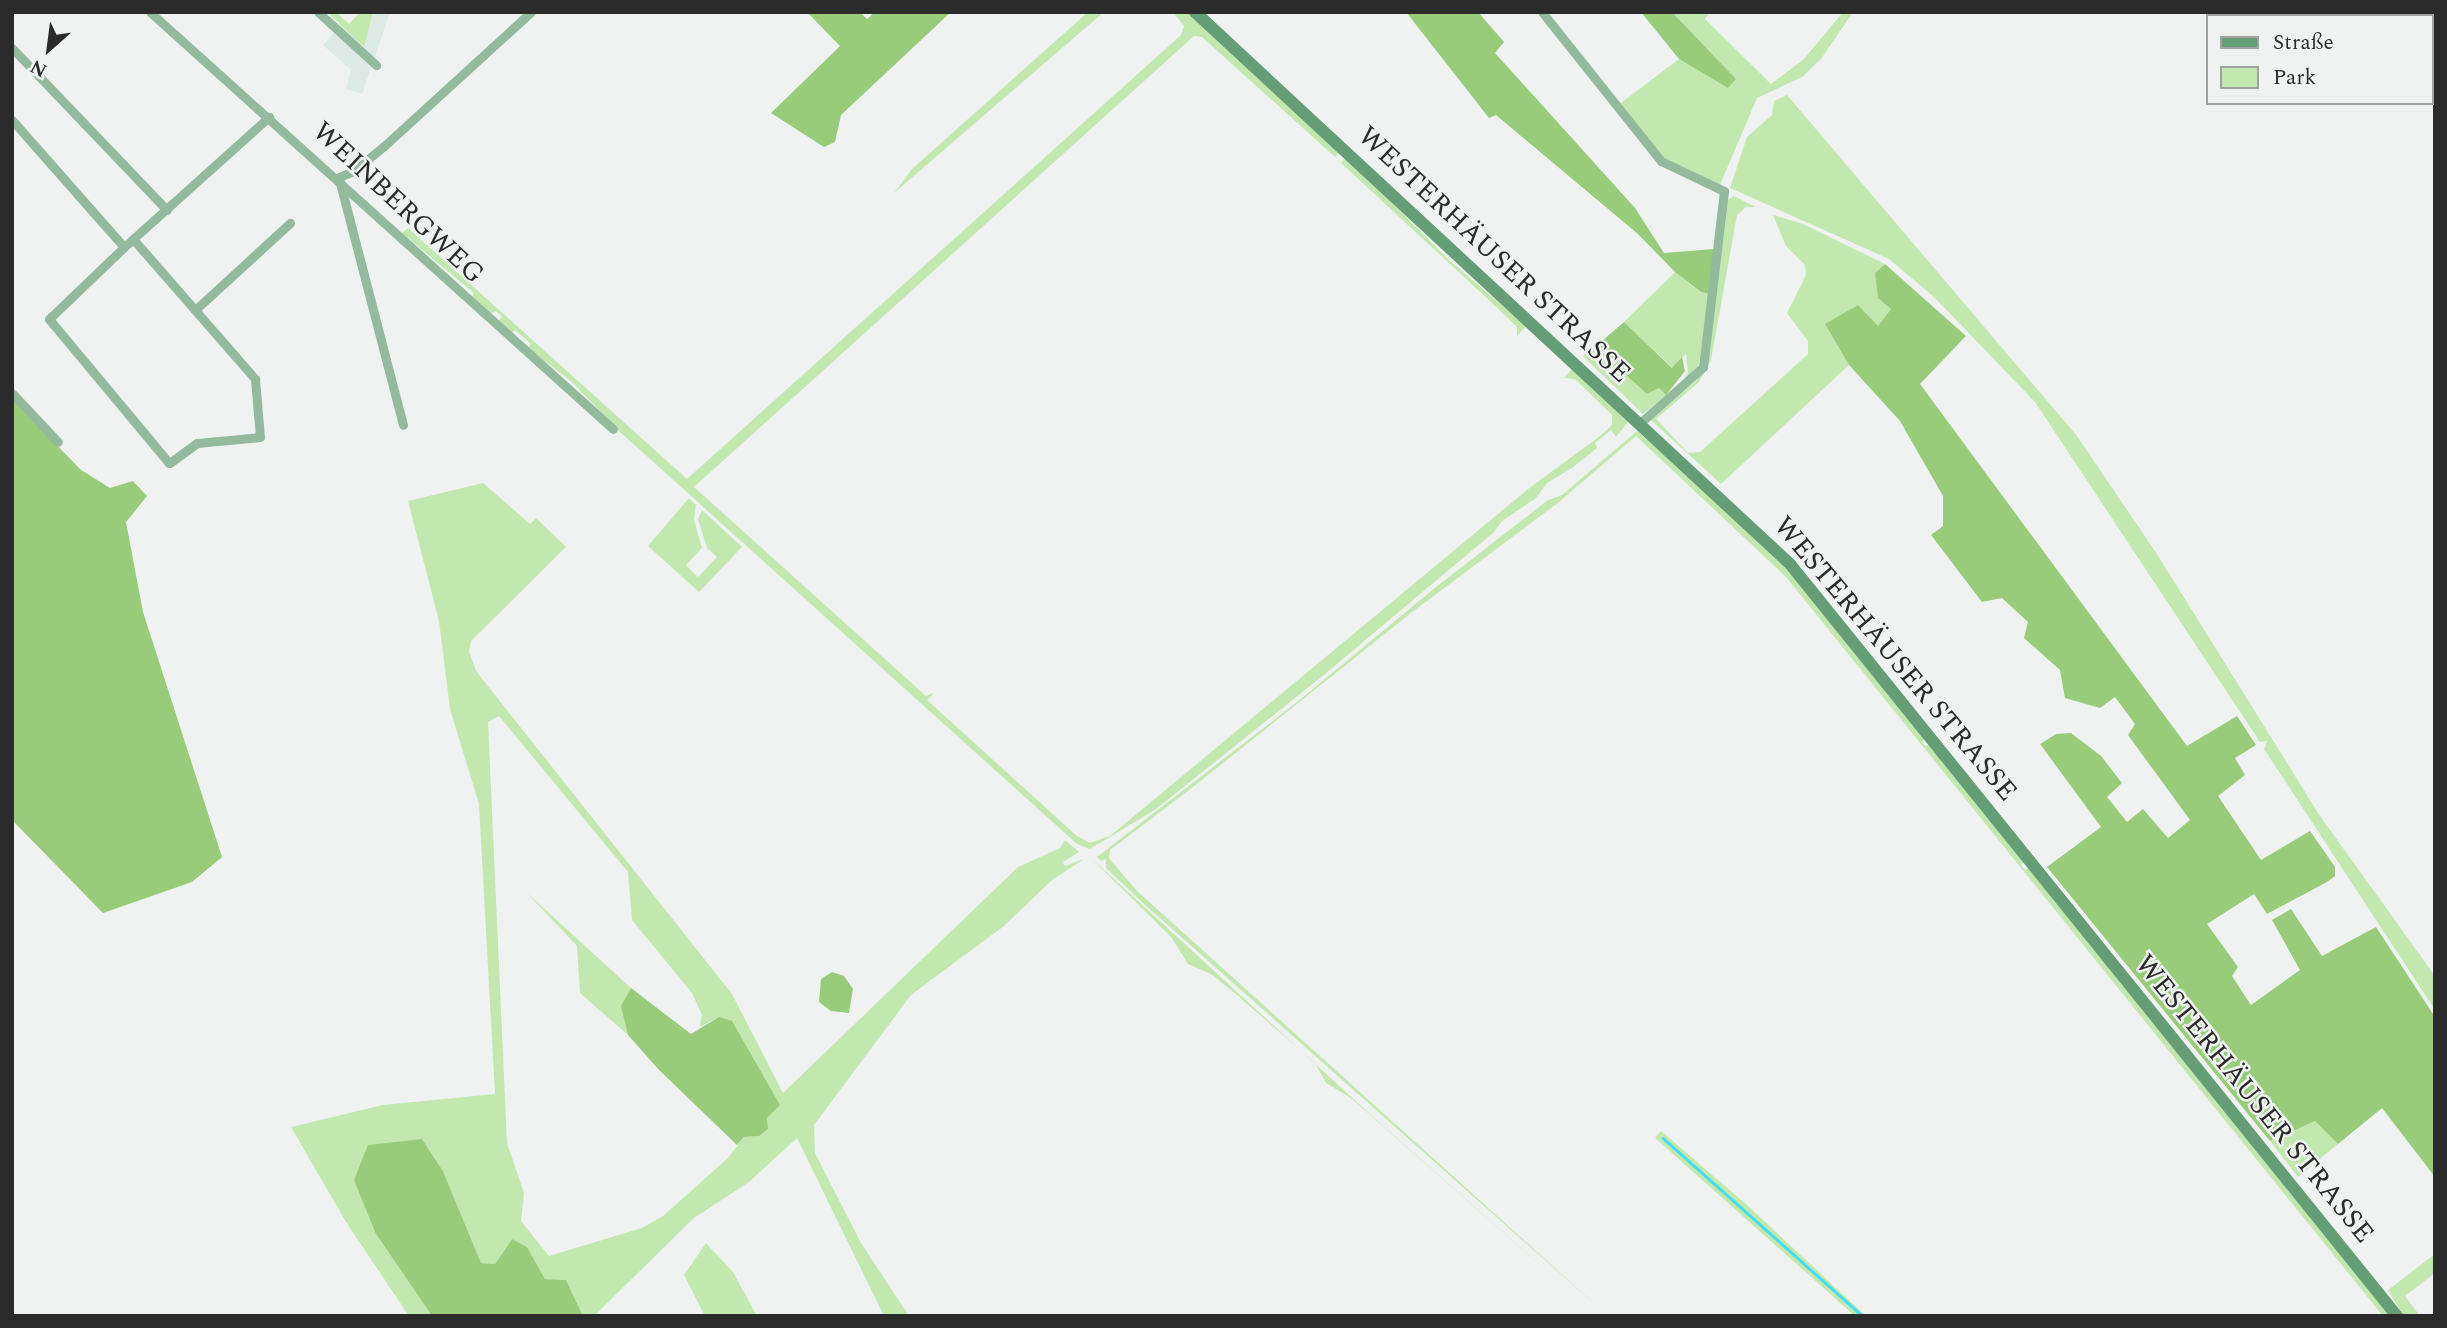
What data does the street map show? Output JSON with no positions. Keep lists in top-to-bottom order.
{
  "streets": {
    "main road": ["WESTERHÄUSER STRASSE"],
    "street": ["WEINBERGWEG"]
  },
  "legend": ["Straße", "Park"],
  "north": "bottom left"
}
